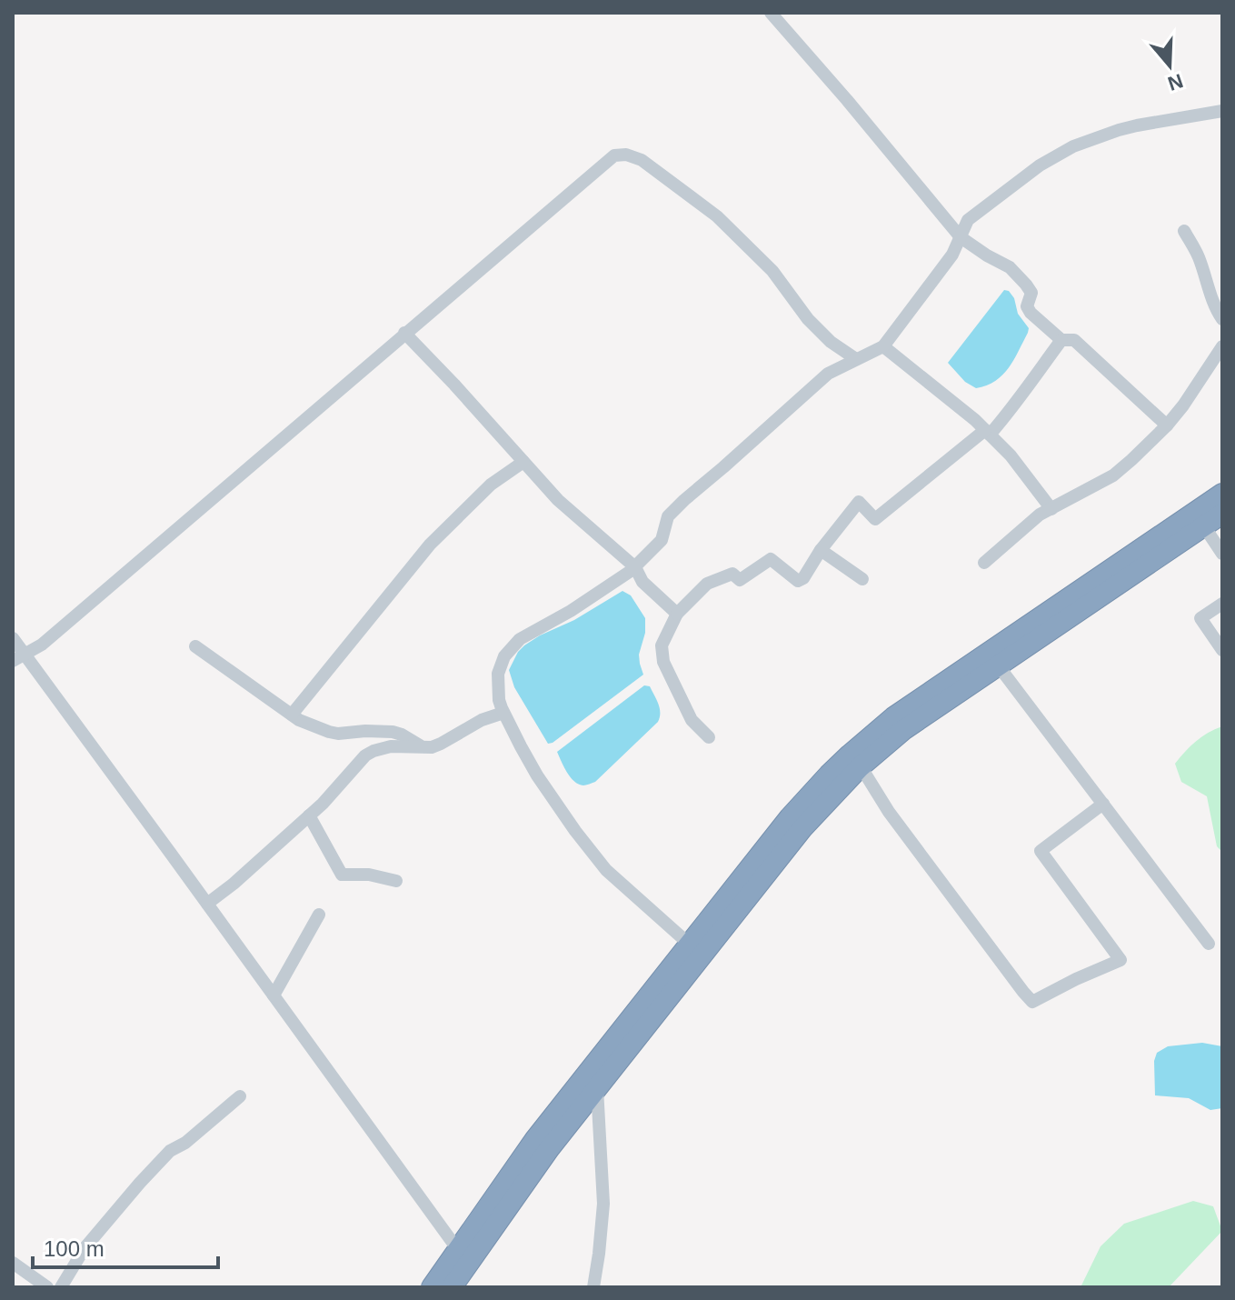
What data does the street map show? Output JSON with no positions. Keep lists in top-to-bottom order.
{
  "scale_bar": "100 m",
  "north": "bottom"
}
